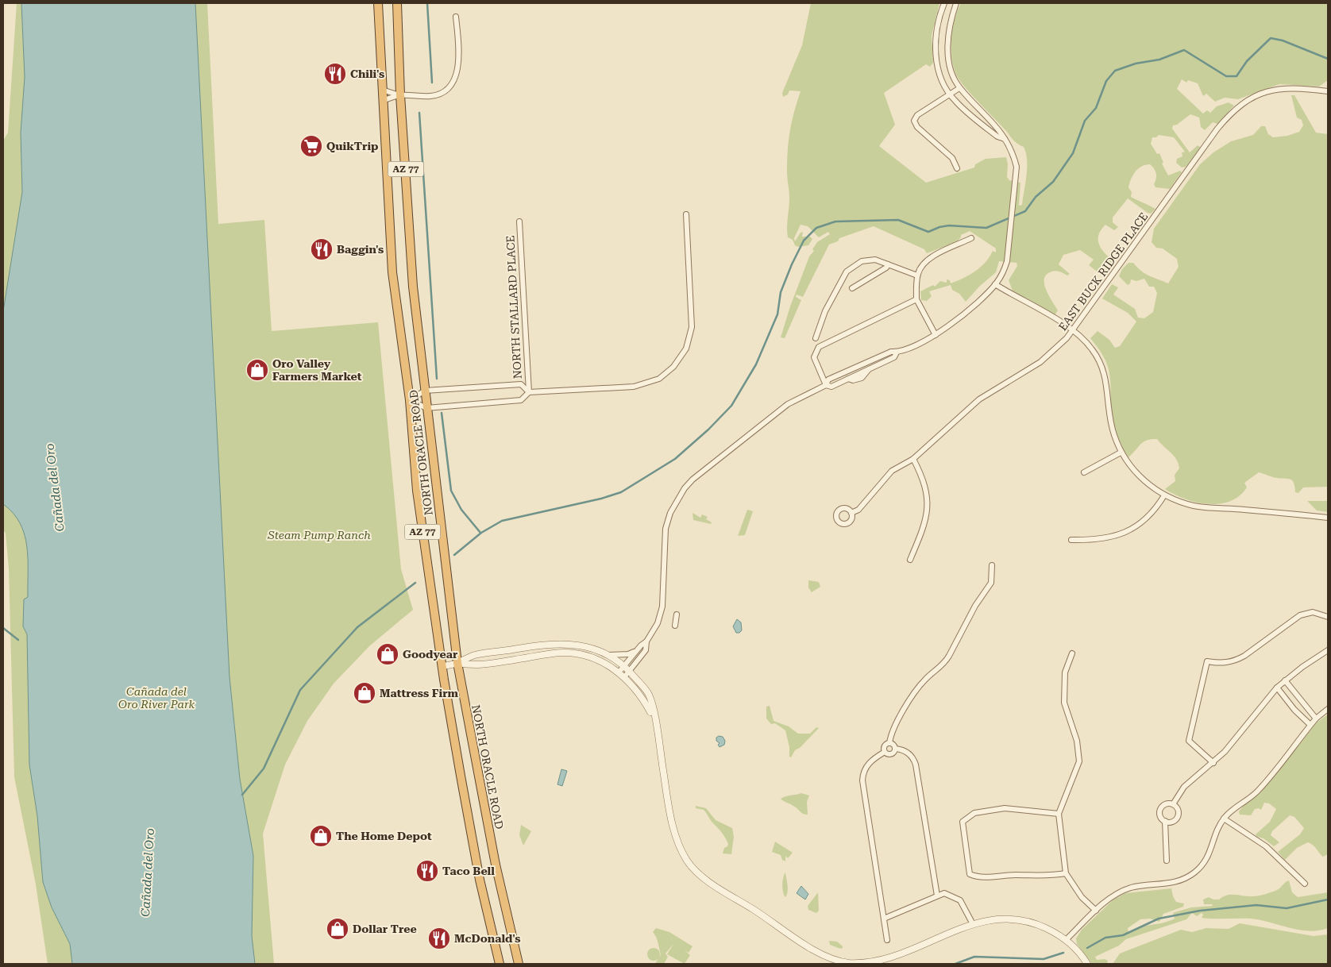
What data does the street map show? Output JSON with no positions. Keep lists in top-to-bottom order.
{
  "streets": {
    "highway": ["AZ 77", "NORTH ORACLE ROAD"],
    "street": ["EAST BUCK RIDGE PLACE", "NORTH STALLARD PLACE"]
  },
  "water": ["Cañada del Oro"],
  "parks": ["Steam Pump Ranch", "Cañada del Oro River Park"],
  "places": {
    "restaurant": [
      "Chili's",
      "Baggin's",
      "Taco Bell",
      "McDonald's"
    ],
    "supermarket": ["QuikTrip"],
    "shop": [
      "Oro Valley Farmers Market",
      "Goodyear",
      "Mattress Firm",
      "The Home Depot",
      "Dollar Tree"
    ]
  }
}
